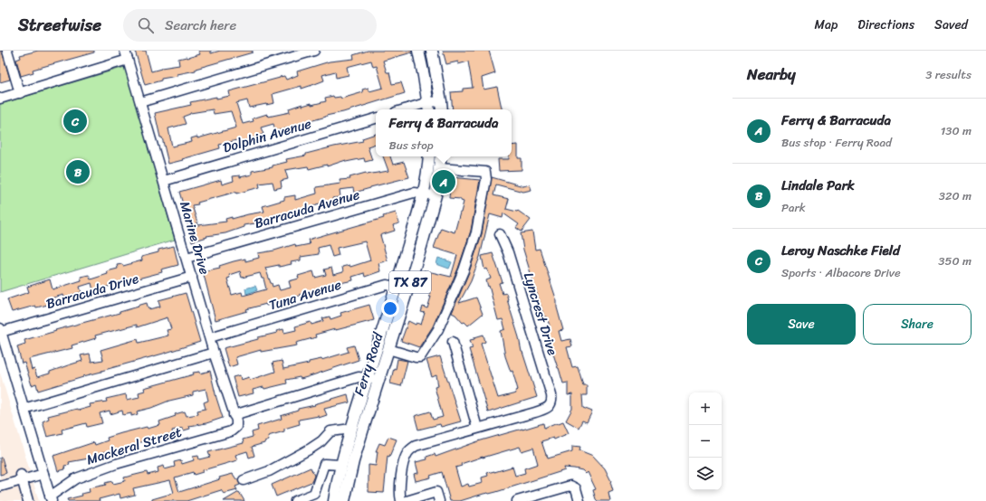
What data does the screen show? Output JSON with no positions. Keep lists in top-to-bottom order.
{
  "streets": {
    "main road": ["TX 87", "Ferry Road"],
    "street": [
      "Dolphin Avenue",
      "Barracuda Avenue",
      "Marine Drive",
      "Barracuda Drive",
      "Tuna Avenue",
      "Lyncrest Drive",
      "Mackeral Street"
    ]
  },
  "crossings": [
    ["Dolphin Avenue", "Marine Drive"],
    ["Barracuda Avenue", "Marine Drive"],
    ["Barracuda Avenue", "Ferry Road"],
    ["Marine Drive", "Barracuda Drive"],
    ["Marine Drive", "Tuna Avenue"],
    ["Marine Drive", "Mackeral Street"],
    ["Tuna Avenue", "Ferry Road"]
  ],
  "page": {
    "header": "Streetwise",
    "search": "Search here",
    "nav": ["Map", "Directions", "Saved"],
    "heading": ["Nearby", "3 results"],
    "list": [
      {
        "mark": "A",
        "name": "Ferry & Barracuda",
        "note": "Bus stop · Ferry Road",
        "value": "130 m"
      },
      {
        "mark": "B",
        "name": "Lindale Park",
        "note": "Park",
        "value": "320 m"
      },
      {
        "mark": "C",
        "name": "Leroy Naschke Field",
        "note": "Sports · Albacore Drive",
        "value": "350 m"
      }
    ],
    "pins": ["C", "B", "A"],
    "popup": ["Ferry & Barracuda", "Bus stop"],
    "buttons": ["Save", "Share"],
    "map_buttons": ["+", "−"]
  }
}
